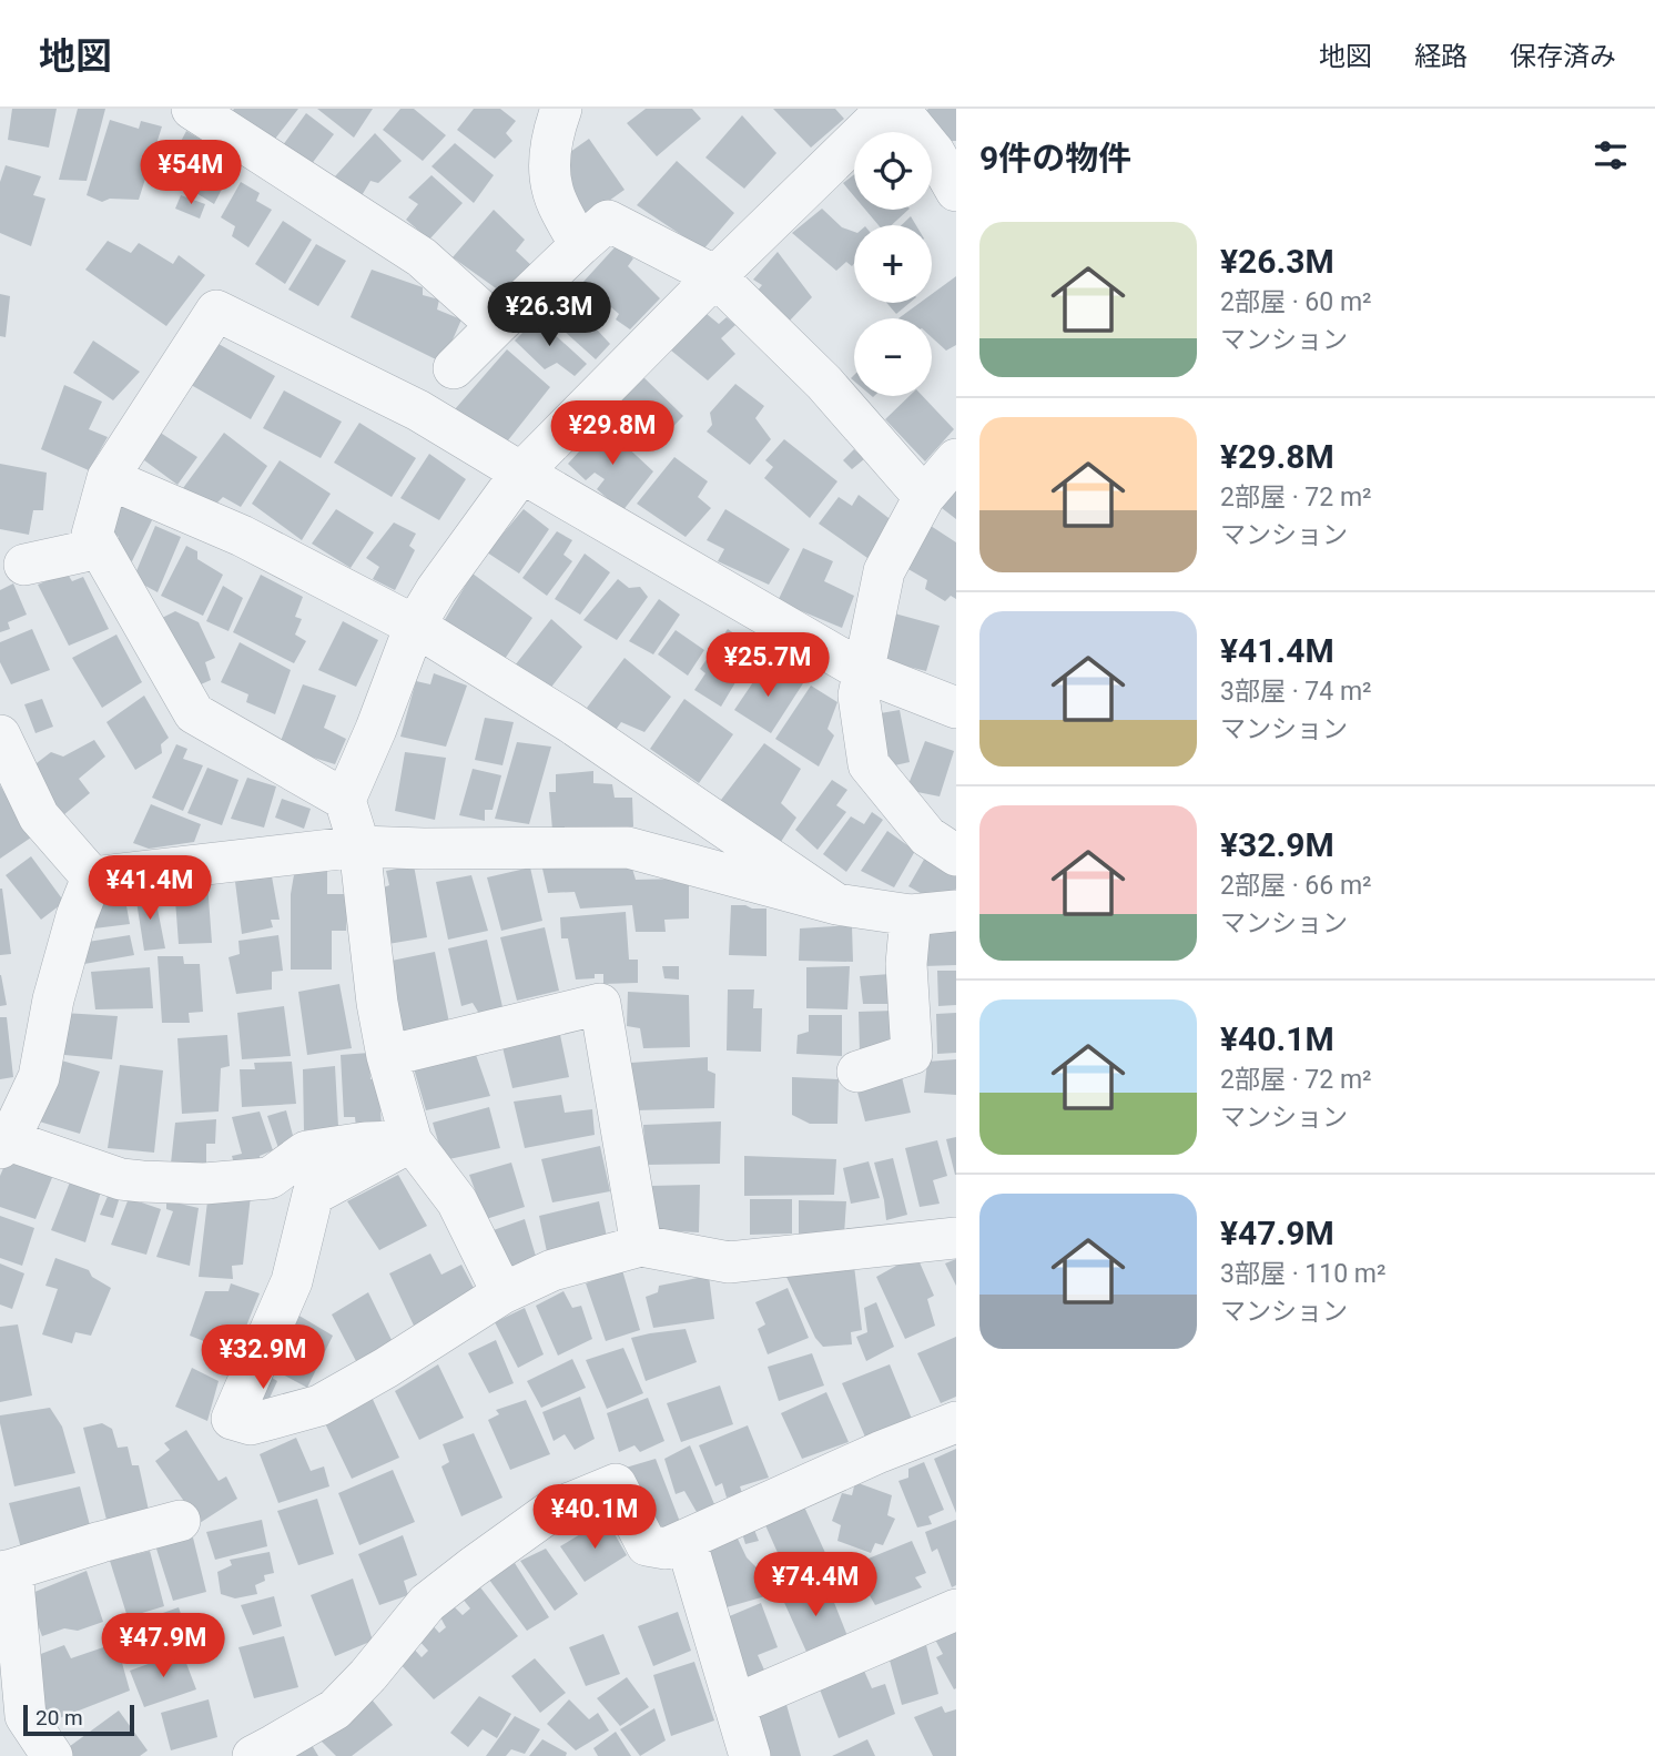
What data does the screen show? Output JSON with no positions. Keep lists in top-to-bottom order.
{
  "scale_bar": "20 m",
  "page": {
    "header": "地図",
    "nav": ["地図", "経路", "保存済み"],
    "heading": "9件の物件",
    "map_buttons": ["+", "−"],
    "price": [
      "¥54M",
      "¥26.3M",
      "¥29.8M",
      "¥25.7M",
      "¥41.4M",
      "¥32.9M",
      "¥40.1M",
      "¥74.4M",
      "¥47.9M"
    ],
    "list": [
      {
        "name": "¥26.3M",
        "note": "2部屋 · 60 m² · マンション"
      },
      {
        "name": "¥29.8M",
        "note": "2部屋 · 72 m² · マンション"
      },
      {
        "name": "¥41.4M",
        "note": "3部屋 · 74 m² · マンション"
      },
      {
        "name": "¥32.9M",
        "note": "2部屋 · 66 m² · マンション"
      },
      {
        "name": "¥40.1M",
        "note": "2部屋 · 72 m² · マンション"
      },
      {
        "name": "¥47.9M",
        "note": "3部屋 · 110 m² · マンション"
      }
    ],
    "scale": "20 m"
  }
}
